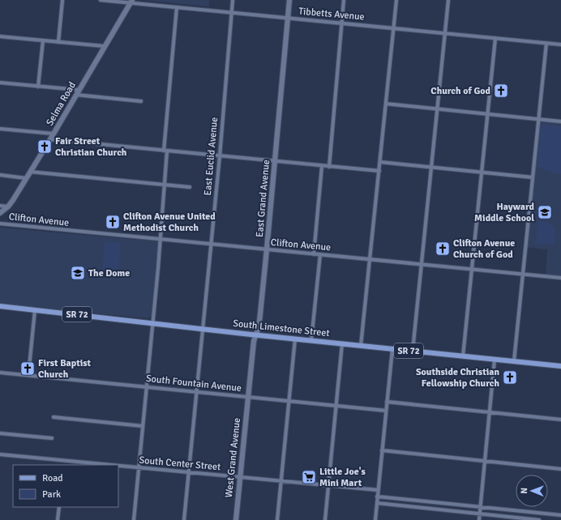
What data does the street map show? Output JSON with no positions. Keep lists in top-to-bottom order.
{
  "streets": {
    "main road": ["SR 72", "South Limestone Street"],
    "street": [
      "Tibbetts Avenue",
      "Selma Road",
      "East Euclid Avenue",
      "East Grand Avenue",
      "Clifton Avenue",
      "South Fountain Avenue",
      "West Grand Avenue",
      "South Center Street"
    ]
  },
  "crossings": [
    ["Tibbetts Avenue", "Selma Road"],
    ["Tibbetts Avenue", "East Euclid Avenue"],
    ["Tibbetts Avenue", "East Grand Avenue"],
    ["East Euclid Avenue", "Clifton Avenue"],
    ["East Euclid Avenue", "South Limestone Street"],
    ["East Euclid Avenue", "South Fountain Avenue"],
    ["East Euclid Avenue", "South Center Street"],
    ["East Grand Avenue", "Clifton Avenue"],
    ["East Grand Avenue", "South Limestone Street"],
    ["East Grand Avenue", "South Fountain Avenue"],
    ["East Grand Avenue", "West Grand Avenue"],
    ["South Fountain Avenue", "West Grand Avenue"],
    ["West Grand Avenue", "South Center Street"]
  ],
  "places": {
    "church": [
      "Church of God",
      "Fair Street Christian Church",
      "Clifton Avenue United Methodist Church",
      "Clifton Avenue Church of God",
      "First Baptist Church",
      "Southside Christian Fellowship Church"
    ],
    "school or university": ["Hayward Middle School", "The Dome"],
    "supermarket": ["Little Joe's Mini Mart"]
  },
  "legend": ["Road", "Park"],
  "north": "left"
}
